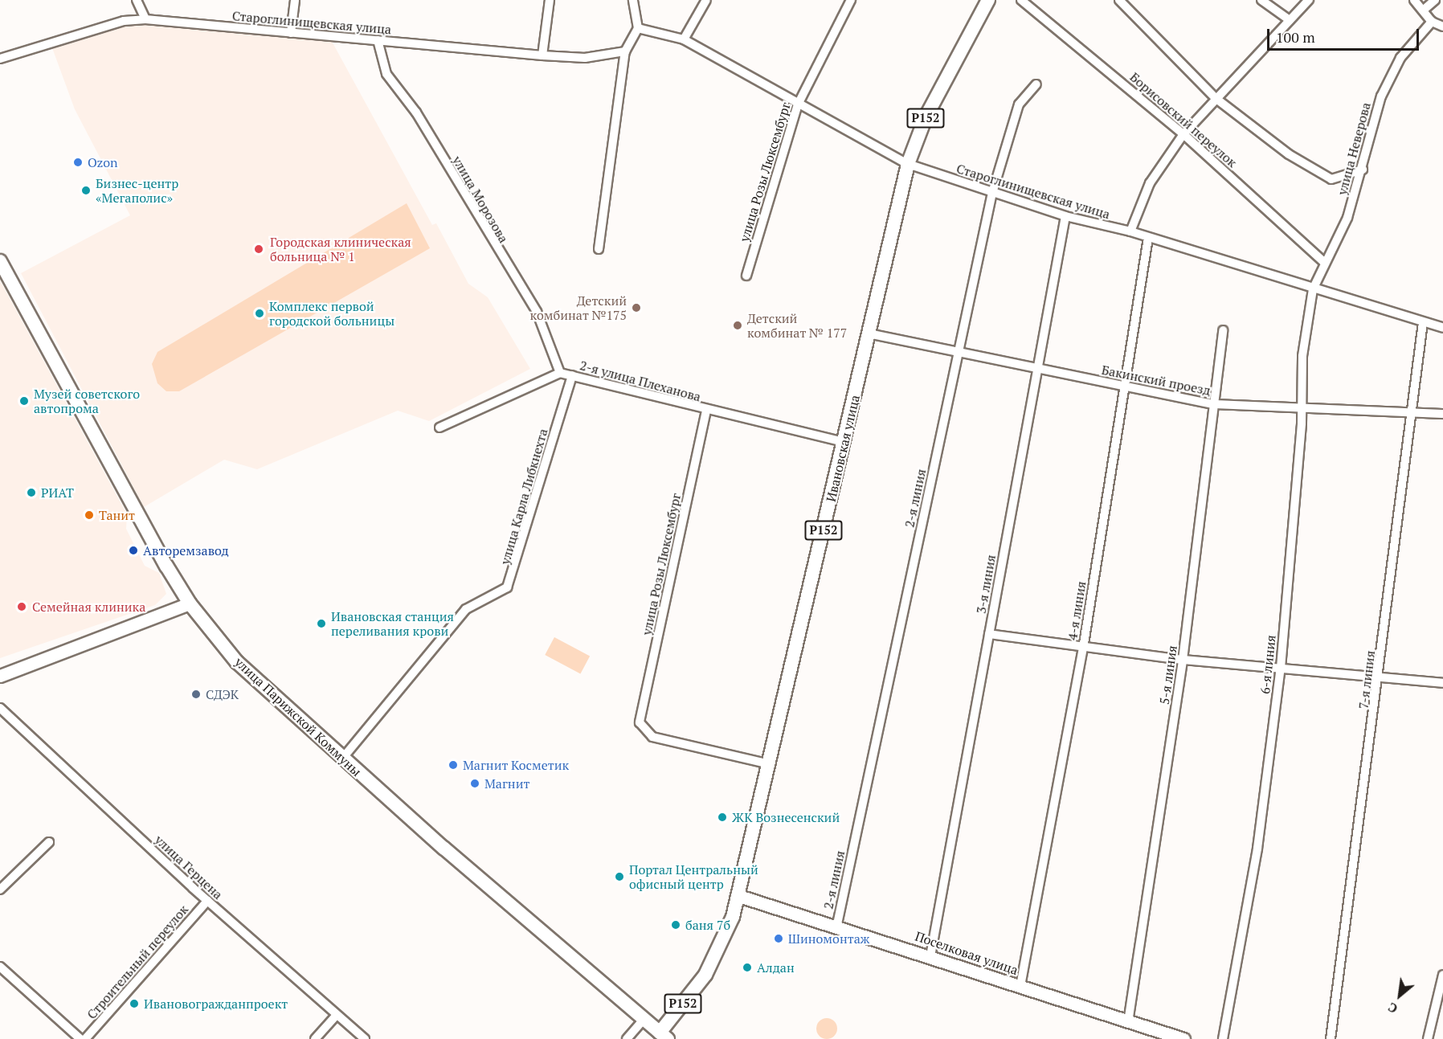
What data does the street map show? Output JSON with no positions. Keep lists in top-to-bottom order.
{
  "streets": {
    "main road": ["Р152", "Ивановская улица", "улица Парижской Коммуны"],
    "street": [
      "Староглинищевская улица",
      "Борисовский переулок",
      "улица Неверова",
      "улица Розы Люксембург",
      "улица Морозова",
      "Бакинский проезд",
      "2-я улица Плеханова",
      "улица Карла Либкнехта",
      "2-я линия",
      "3-я линия",
      "4-я линия",
      "6-я линия",
      "5-я линия",
      "7-я линия",
      "улица Герцена",
      "Поселковая улица",
      "Строительный переулок"
    ]
  },
  "crossings": [
    ["Староглинищевская улица", "улица Неверова"],
    ["Староглинищевская улица", "улица Розы Люксембург"],
    ["Староглинищевская улица", "улица Морозова"],
    ["Староглинищевская улица", "Ивановская улица"],
    ["Староглинищевская улица", "2-я линия"],
    ["Староглинищевская улица", "3-я линия"],
    ["Староглинищевская улица", "4-я линия"],
    ["Староглинищевская улица", "6-я линия"],
    ["Староглинищевская улица", "7-я линия"],
    ["Борисовский переулок", "улица Неверова"],
    ["улица Неверова", "6-я линия"],
    ["улица Розы Люксембург", "2-я улица Плеханова"],
    ["улица Розы Люксембург", "Ивановская улица"],
    ["улица Морозова", "2-я улица Плеханова"],
    ["Бакинский проезд", "Ивановская улица"],
    ["Бакинский проезд", "2-я линия"],
    ["Бакинский проезд", "3-я линия"],
    ["Бакинский проезд", "4-я линия"],
    ["Бакинский проезд", "6-я линия"],
    ["Бакинский проезд", "5-я линия"],
    ["Бакинский проезд", "7-я линия"],
    ["2-я улица Плеханова", "Ивановская улица"],
    ["2-я улица Плеханова", "улица Карла Либкнехта"],
    ["Ивановская улица", "улица Парижской Коммуны"],
    ["Ивановская улица", "Поселковая улица"],
    ["улица Карла Либкнехта", "улица Парижской Коммуны"],
    ["2-я линия", "Поселковая улица"],
    ["3-я линия", "Поселковая улица"],
    ["4-я линия", "Поселковая улица"],
    ["5-я линия", "Поселковая улица"],
    ["улица Герцена", "Строительный переулок"]
  ],
  "places": [
    "Ozon",
    "Бизнес-центр «Мегаполис»",
    "Городская клиническая больница № 1",
    "Детский комбинат №175",
    "Комплекс первой городской больницы",
    "Детский комбинат № 177",
    "Музей советского автопрома",
    "РИАТ",
    "Танит",
    "Авторемзавод",
    "Семейная клиника",
    "Ивановская станция переливания крови",
    "СДЭК",
    "Магнит Косметик",
    "Магнит",
    "ЖК Вознесенский",
    "Портал Центральный офисный центр",
    "баня 7б",
    "Шиномонтаж",
    "Алдан",
    "Ивановогражданпроект"
  ],
  "scale_bar": "100 m",
  "north": "bottom left"
}
